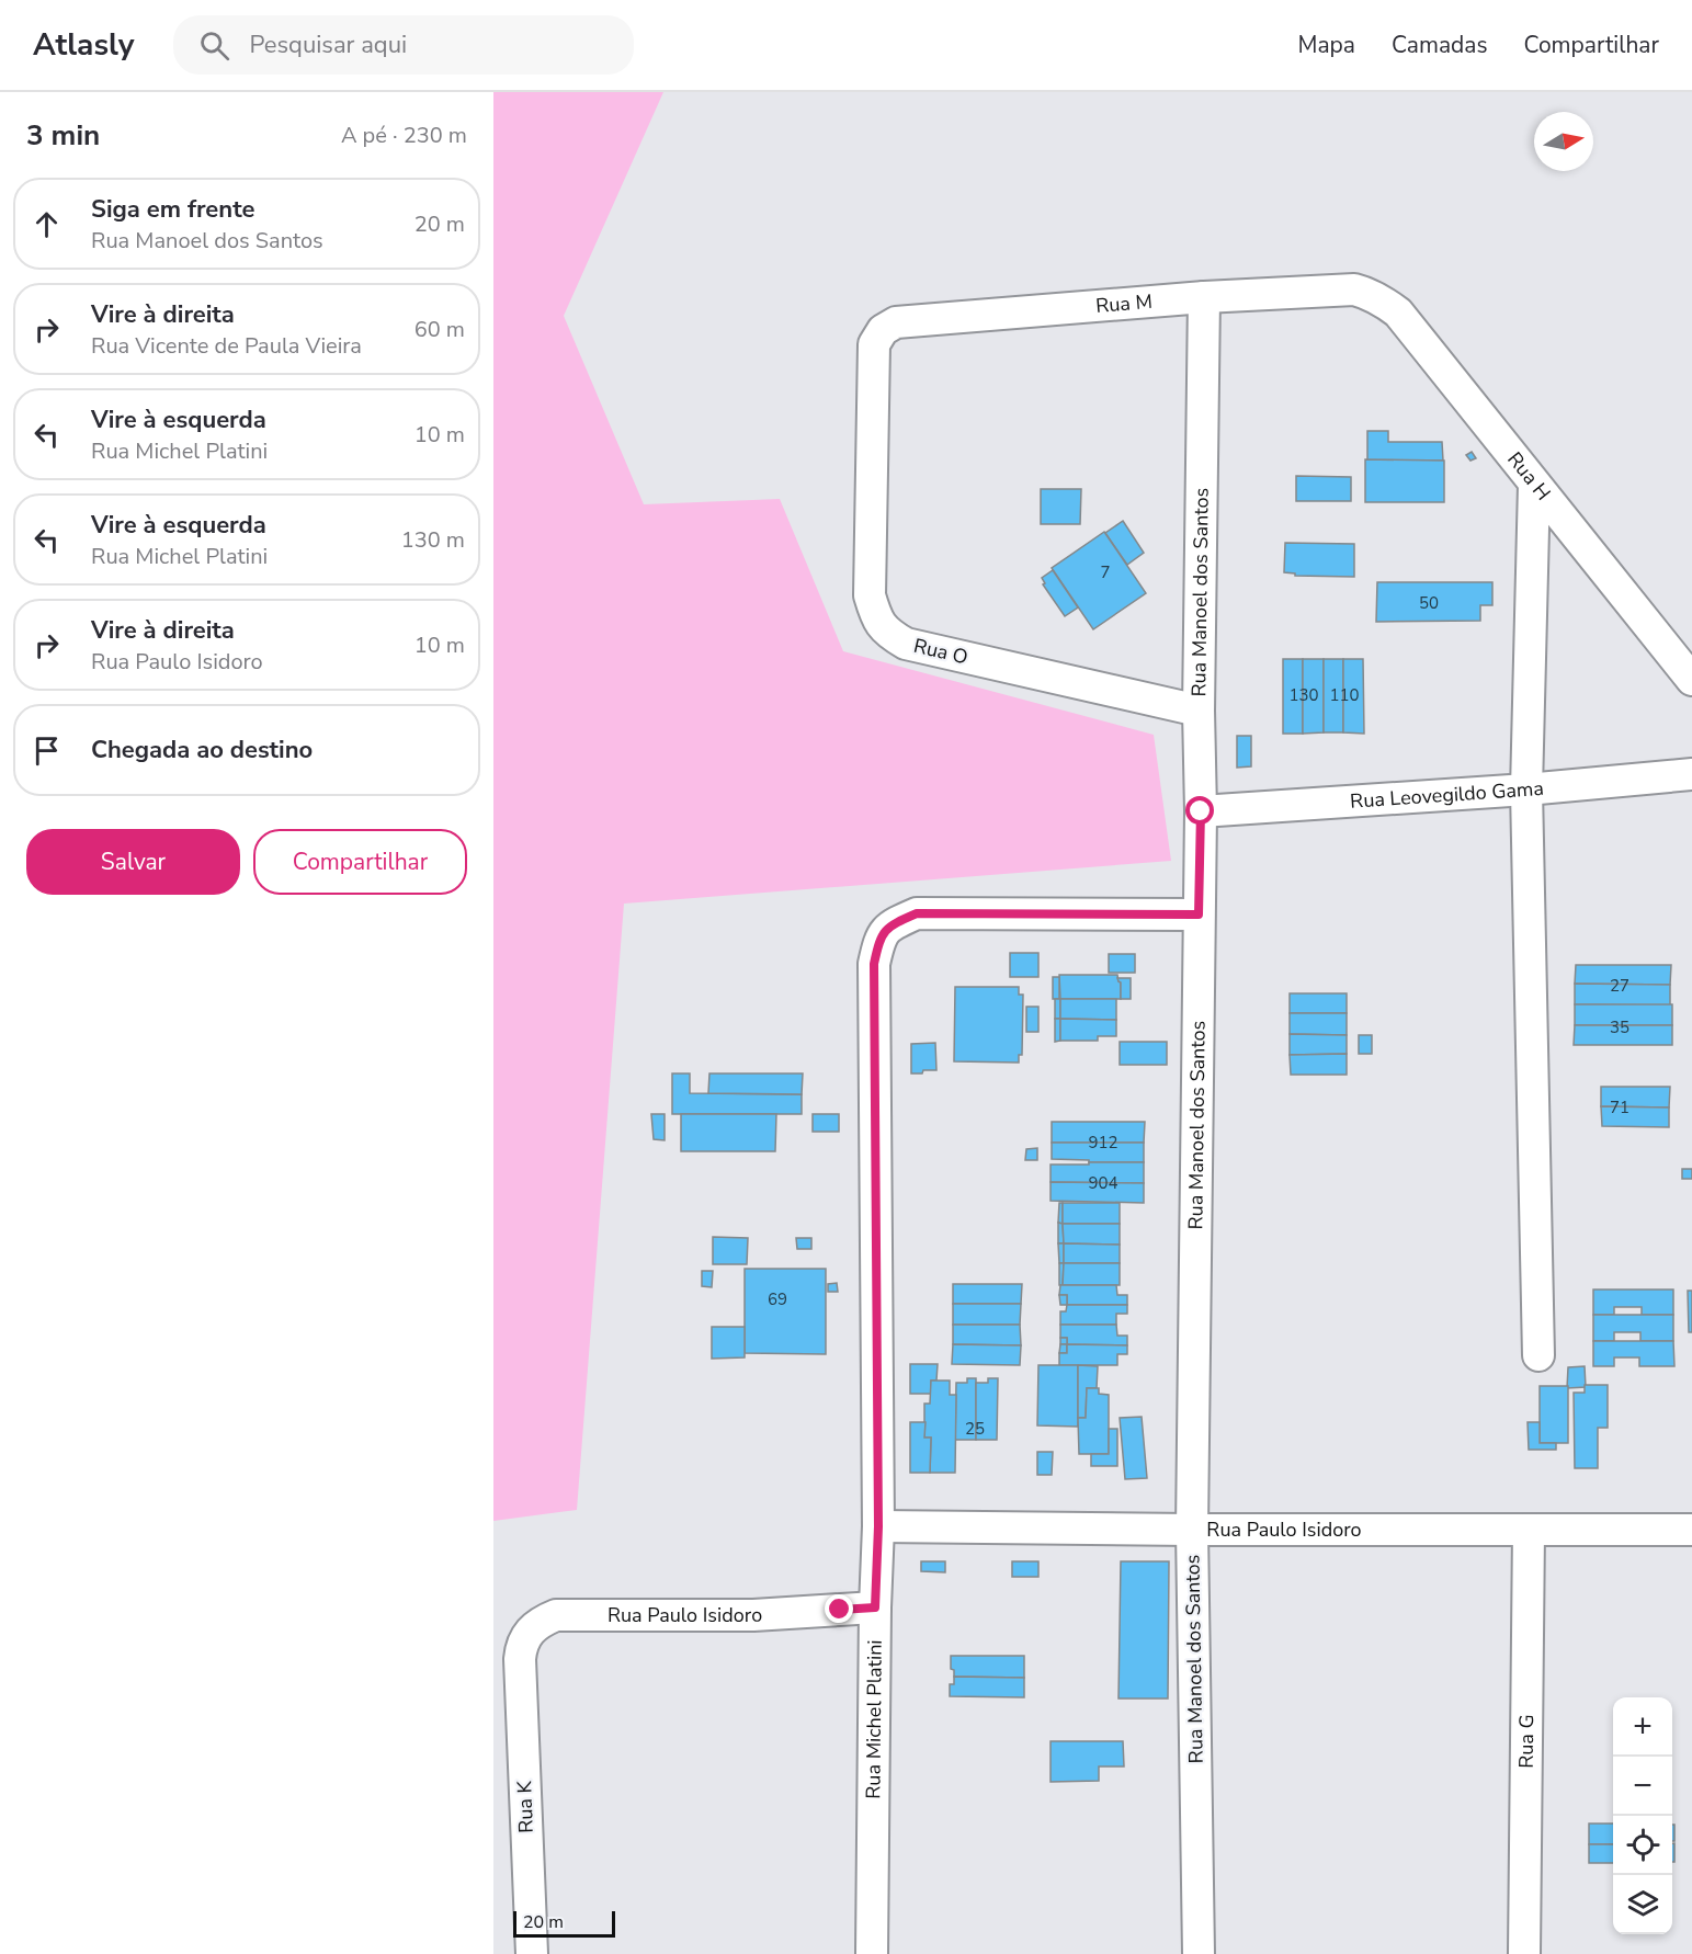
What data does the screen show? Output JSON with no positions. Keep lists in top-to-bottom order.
{
  "streets": {
    "street": [
      "Rua M",
      "Rua H",
      "Rua Manoel dos Santos",
      "Rua O",
      "Rua Leovegildo Gama",
      "Rua Paulo Isidoro",
      "Rua Michel Platini",
      "Rua G",
      "Rua K"
    ]
  },
  "crossings": [
    ["Rua M", "Rua H"],
    ["Rua M", "Rua Manoel dos Santos"],
    ["Rua M", "Rua O"],
    ["Rua Manoel dos Santos", "Rua O"],
    ["Rua Manoel dos Santos", "Rua Leovegildo Gama"],
    ["Rua Manoel dos Santos", "Rua Paulo Isidoro"],
    ["Rua Manoel dos Santos", "Rua Michel Platini"],
    ["Rua Paulo Isidoro", "Rua Michel Platini"],
    ["Rua Paulo Isidoro", "Rua G"],
    ["Rua Paulo Isidoro", "Rua K"]
  ],
  "house_numbers": [
    "7",
    "50",
    "130",
    "110",
    "27",
    "35",
    "71",
    "912",
    "904",
    "69",
    "25"
  ],
  "scale_bar": "20 m",
  "north": "right",
  "page": {
    "header": "Atlasly",
    "search": "Pesquisar aqui",
    "nav": ["Mapa", "Camadas", "Compartilhar"],
    "heading": ["3 min", "A pé · 230 m"],
    "list": [
      ["Siga em frente", "Rua Manoel dos Santos", "20 m"],
      ["Vire à direita", "Rua Vicente de Paula Vieira", "60 m"],
      ["Vire à esquerda", "Rua Michel Platini", "10 m"],
      ["Vire à esquerda", "Rua Michel Platini", "130 m"],
      ["Vire à direita", "Rua Paulo Isidoro", "10 m"],
      "Chegada ao destino"
    ],
    "buttons": ["Salvar", "Compartilhar"],
    "map_buttons": ["+", "−"],
    "scale": "20 m"
  }
}
